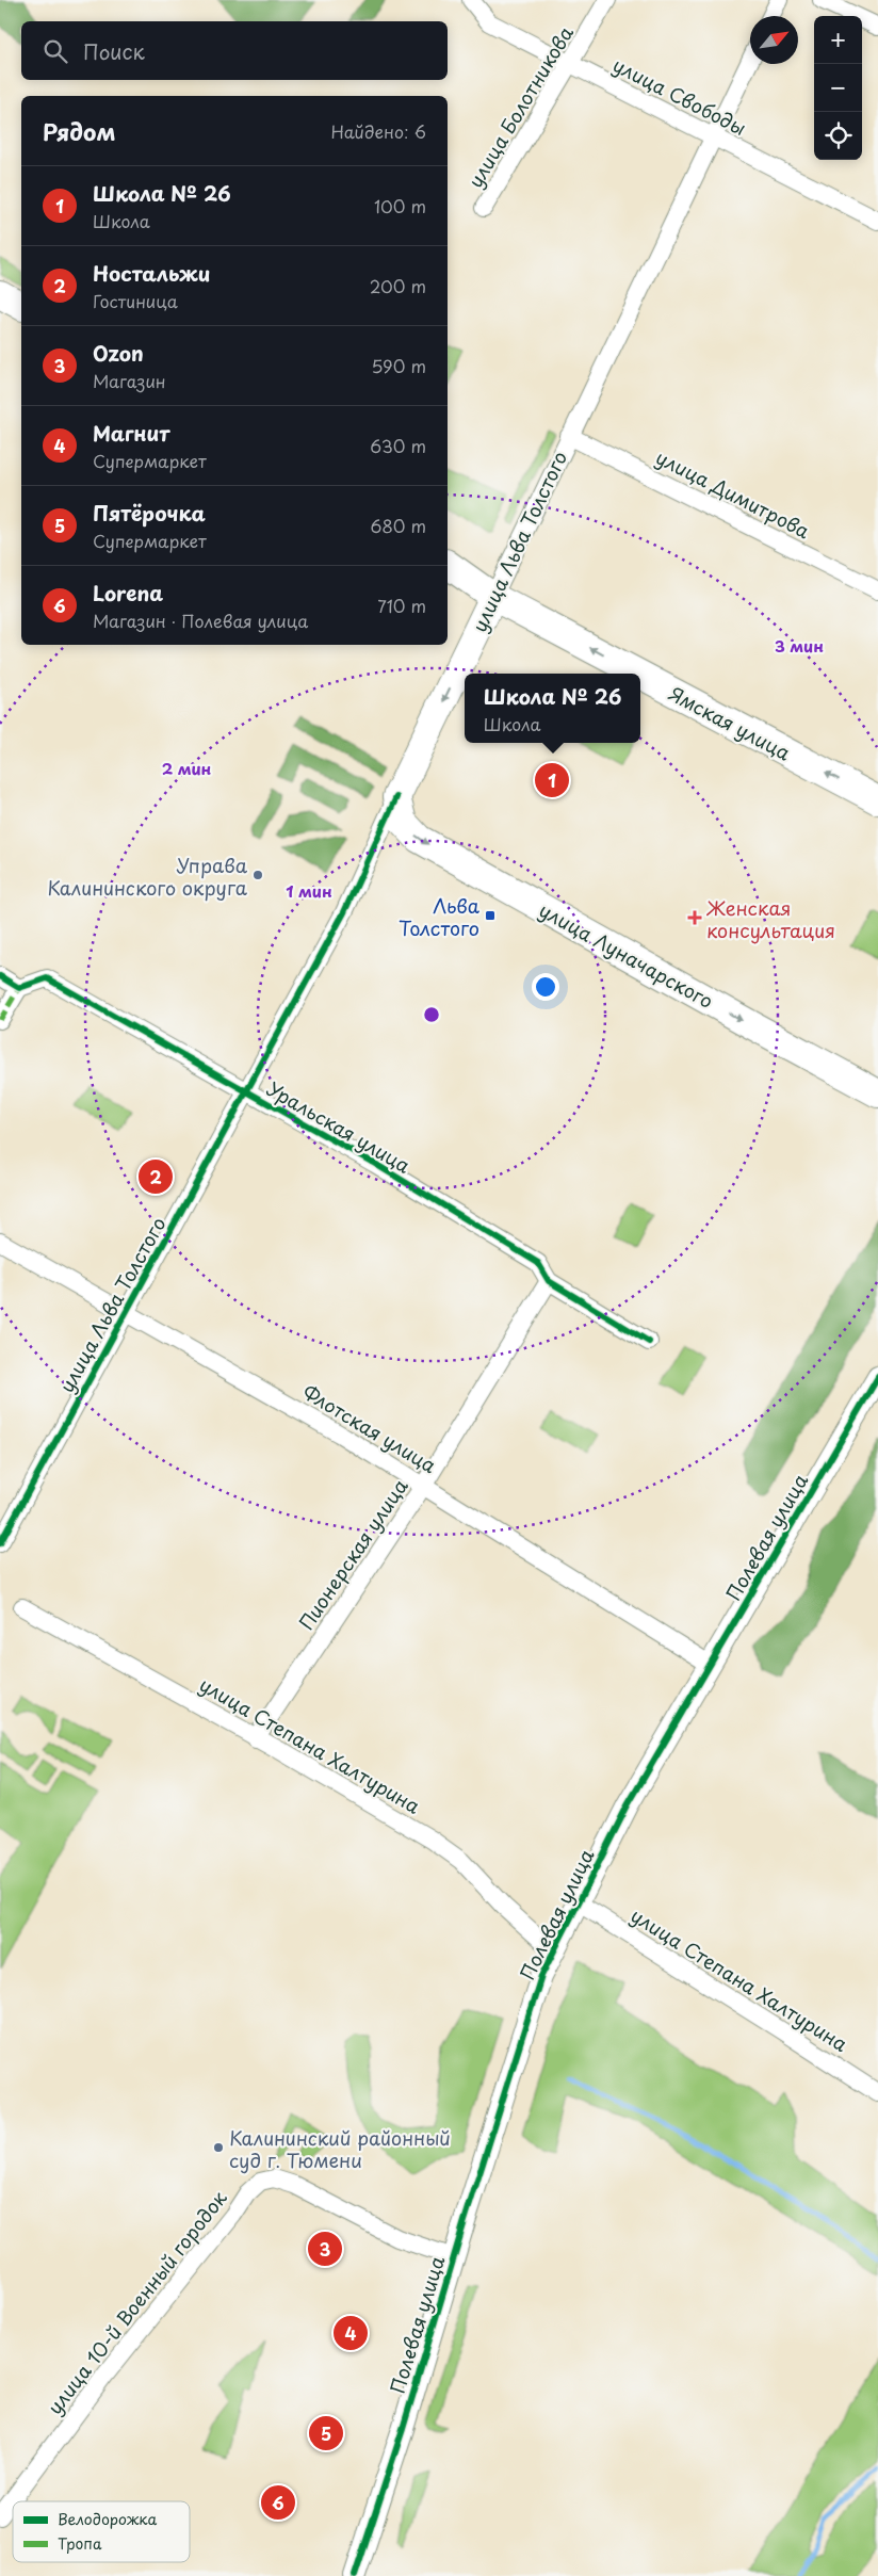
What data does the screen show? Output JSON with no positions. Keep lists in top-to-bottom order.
{
  "streets": {
    "main road": ["улица Льва Толстого", "Ямская улица", "улица Луначарского"],
    "street": [
      "улица Свободы",
      "улица Болотникова",
      "улица Димитрова",
      "Уральская улица",
      "Флотская улица",
      "Полевая улица",
      "Пионерская улица",
      "улица Степана Халтурина",
      "улица 10-й Военный городок"
    ]
  },
  "crossings": [
    ["улица Свободы", "улица Болотникова"],
    ["улица Свободы", "улица Льва Толстого"],
    ["улица Димитрова", "улица Льва Толстого"],
    ["улица Льва Толстого", "Ямская улица"],
    ["улица Льва Толстого", "улица Луначарского"],
    ["улица Льва Толстого", "Уральская улица"],
    ["улица Льва Толстого", "Флотская улица"],
    ["Уральская улица", "Пионерская улица"],
    ["Флотская улица", "Полевая улица"],
    ["Флотская улица", "Пионерская улица"],
    ["Полевая улица", "улица Степана Халтурина"],
    ["Полевая улица", "улица 10-й Военный городок"],
    ["Пионерская улица", "улица Степана Халтурина"]
  ],
  "one_way": ["Ямская улица", "улица Луначарского"],
  "places": {
    "other": ["Управа Калининского округа", "Калининский районный суд г. Тюмени"],
    "transit": ["Льва Толстого"],
    "health": ["Женская консультация"]
  },
  "legend": ["Велодорожка", "Тропа"],
  "north": "top right",
  "page": {
    "map_buttons": ["+", "−"],
    "search": "Поиск",
    "heading": ["Рядом", "Найдено: 6"],
    "list": [
      {
        "mark": "1",
        "name": "Школа № 26",
        "note": "Школа",
        "value": "100 m"
      },
      {
        "mark": "2",
        "name": "Ностальжи",
        "note": "Гостиница",
        "value": "200 m"
      },
      {
        "mark": "3",
        "name": "Ozon",
        "note": "Магазин",
        "value": "590 m"
      },
      {
        "mark": "4",
        "name": "Магнит",
        "note": "Супермаркет",
        "value": "630 m"
      },
      {
        "mark": "5",
        "name": "Пятёрочка",
        "note": "Супермаркет",
        "value": "680 m"
      },
      {
        "mark": "6",
        "name": "Lorena",
        "note": "Магазин · Полевая улица",
        "value": "710 m"
      }
    ],
    "popup": ["Школа № 26", "Школа"],
    "pins": [
      "1",
      "2",
      "3",
      "4",
      "5",
      "6"
    ]
  },
  "rings": ["3 мин", "2 мин", "1 мин"]
}
